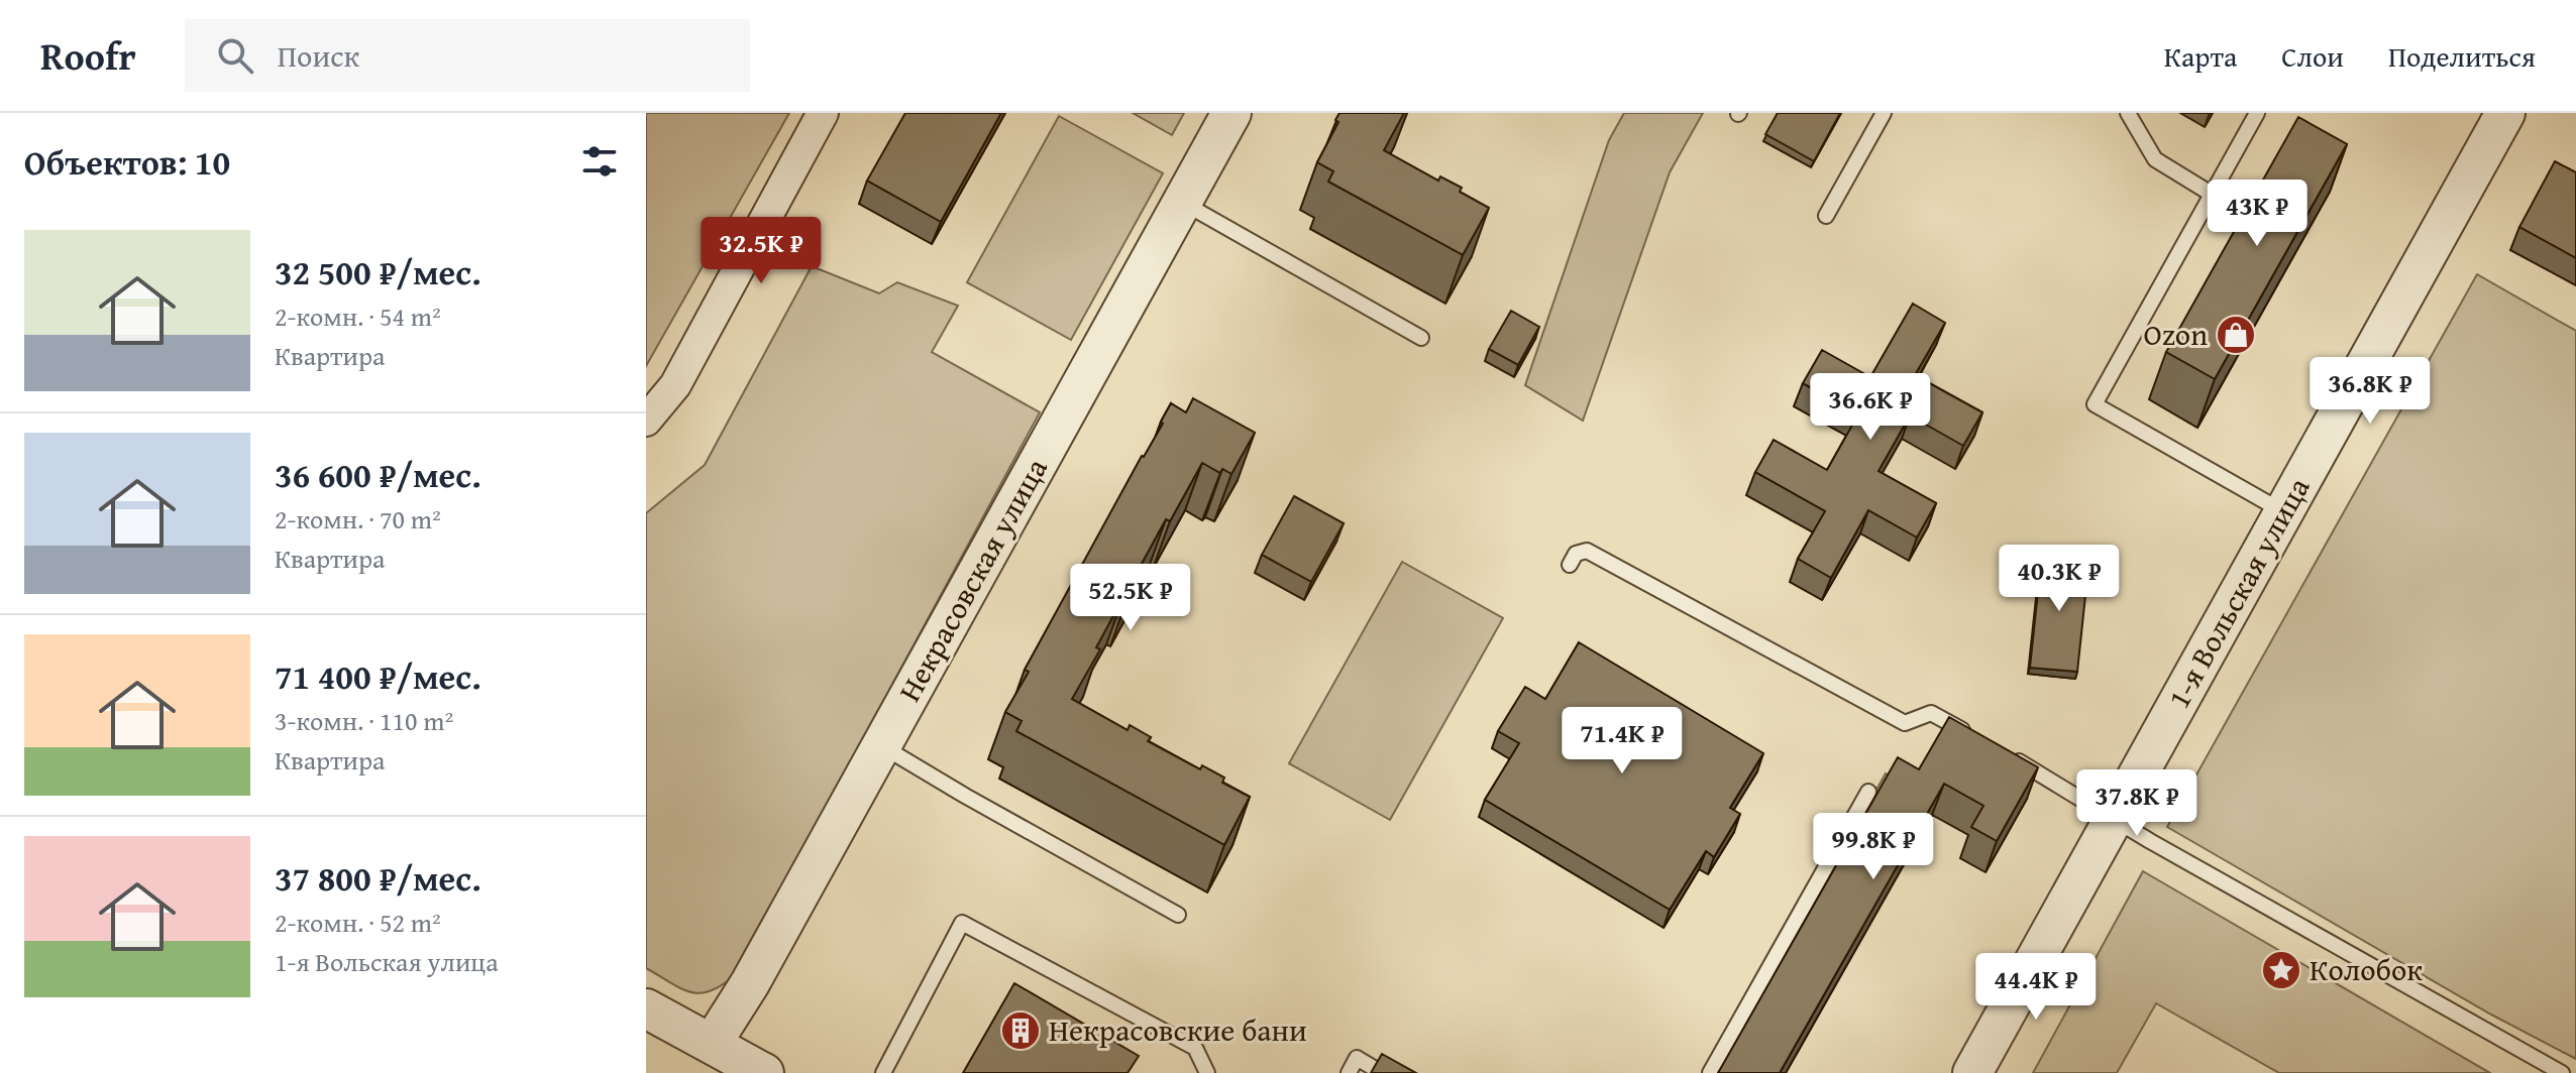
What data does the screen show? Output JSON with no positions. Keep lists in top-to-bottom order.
{
  "streets": {
    "street": ["Некрасовская улица", "1-я Вольская улица"]
  },
  "places": {
    "shop": ["Ozon"],
    "place": ["Колобок"],
    "building": ["Некрасовские бани"]
  },
  "page": {
    "header": "Roofr",
    "search": "Поиск",
    "nav": ["Карта", "Слои", "Поделиться"],
    "heading": "Объектов: 10",
    "price": [
      "43K ₽",
      "32.5K ₽",
      "36.8K ₽",
      "36.6K ₽",
      "40.3K ₽",
      "52.5K ₽",
      "71.4K ₽",
      "37.8K ₽",
      "99.8K ₽",
      "44.4K ₽"
    ],
    "list": [
      {
        "name": "32 500 ₽/мес.",
        "note": "2-комн. · 54 m² · Квартира"
      },
      {
        "name": "36 600 ₽/мес.",
        "note": "2-комн. · 70 m² · Квартира"
      },
      {
        "name": "71 400 ₽/мес.",
        "note": "3-комн. · 110 m² · Квартира"
      },
      {
        "name": "37 800 ₽/мес.",
        "note": "2-комн. · 52 m² · 1-я Вольская улица"
      }
    ]
  }
}
